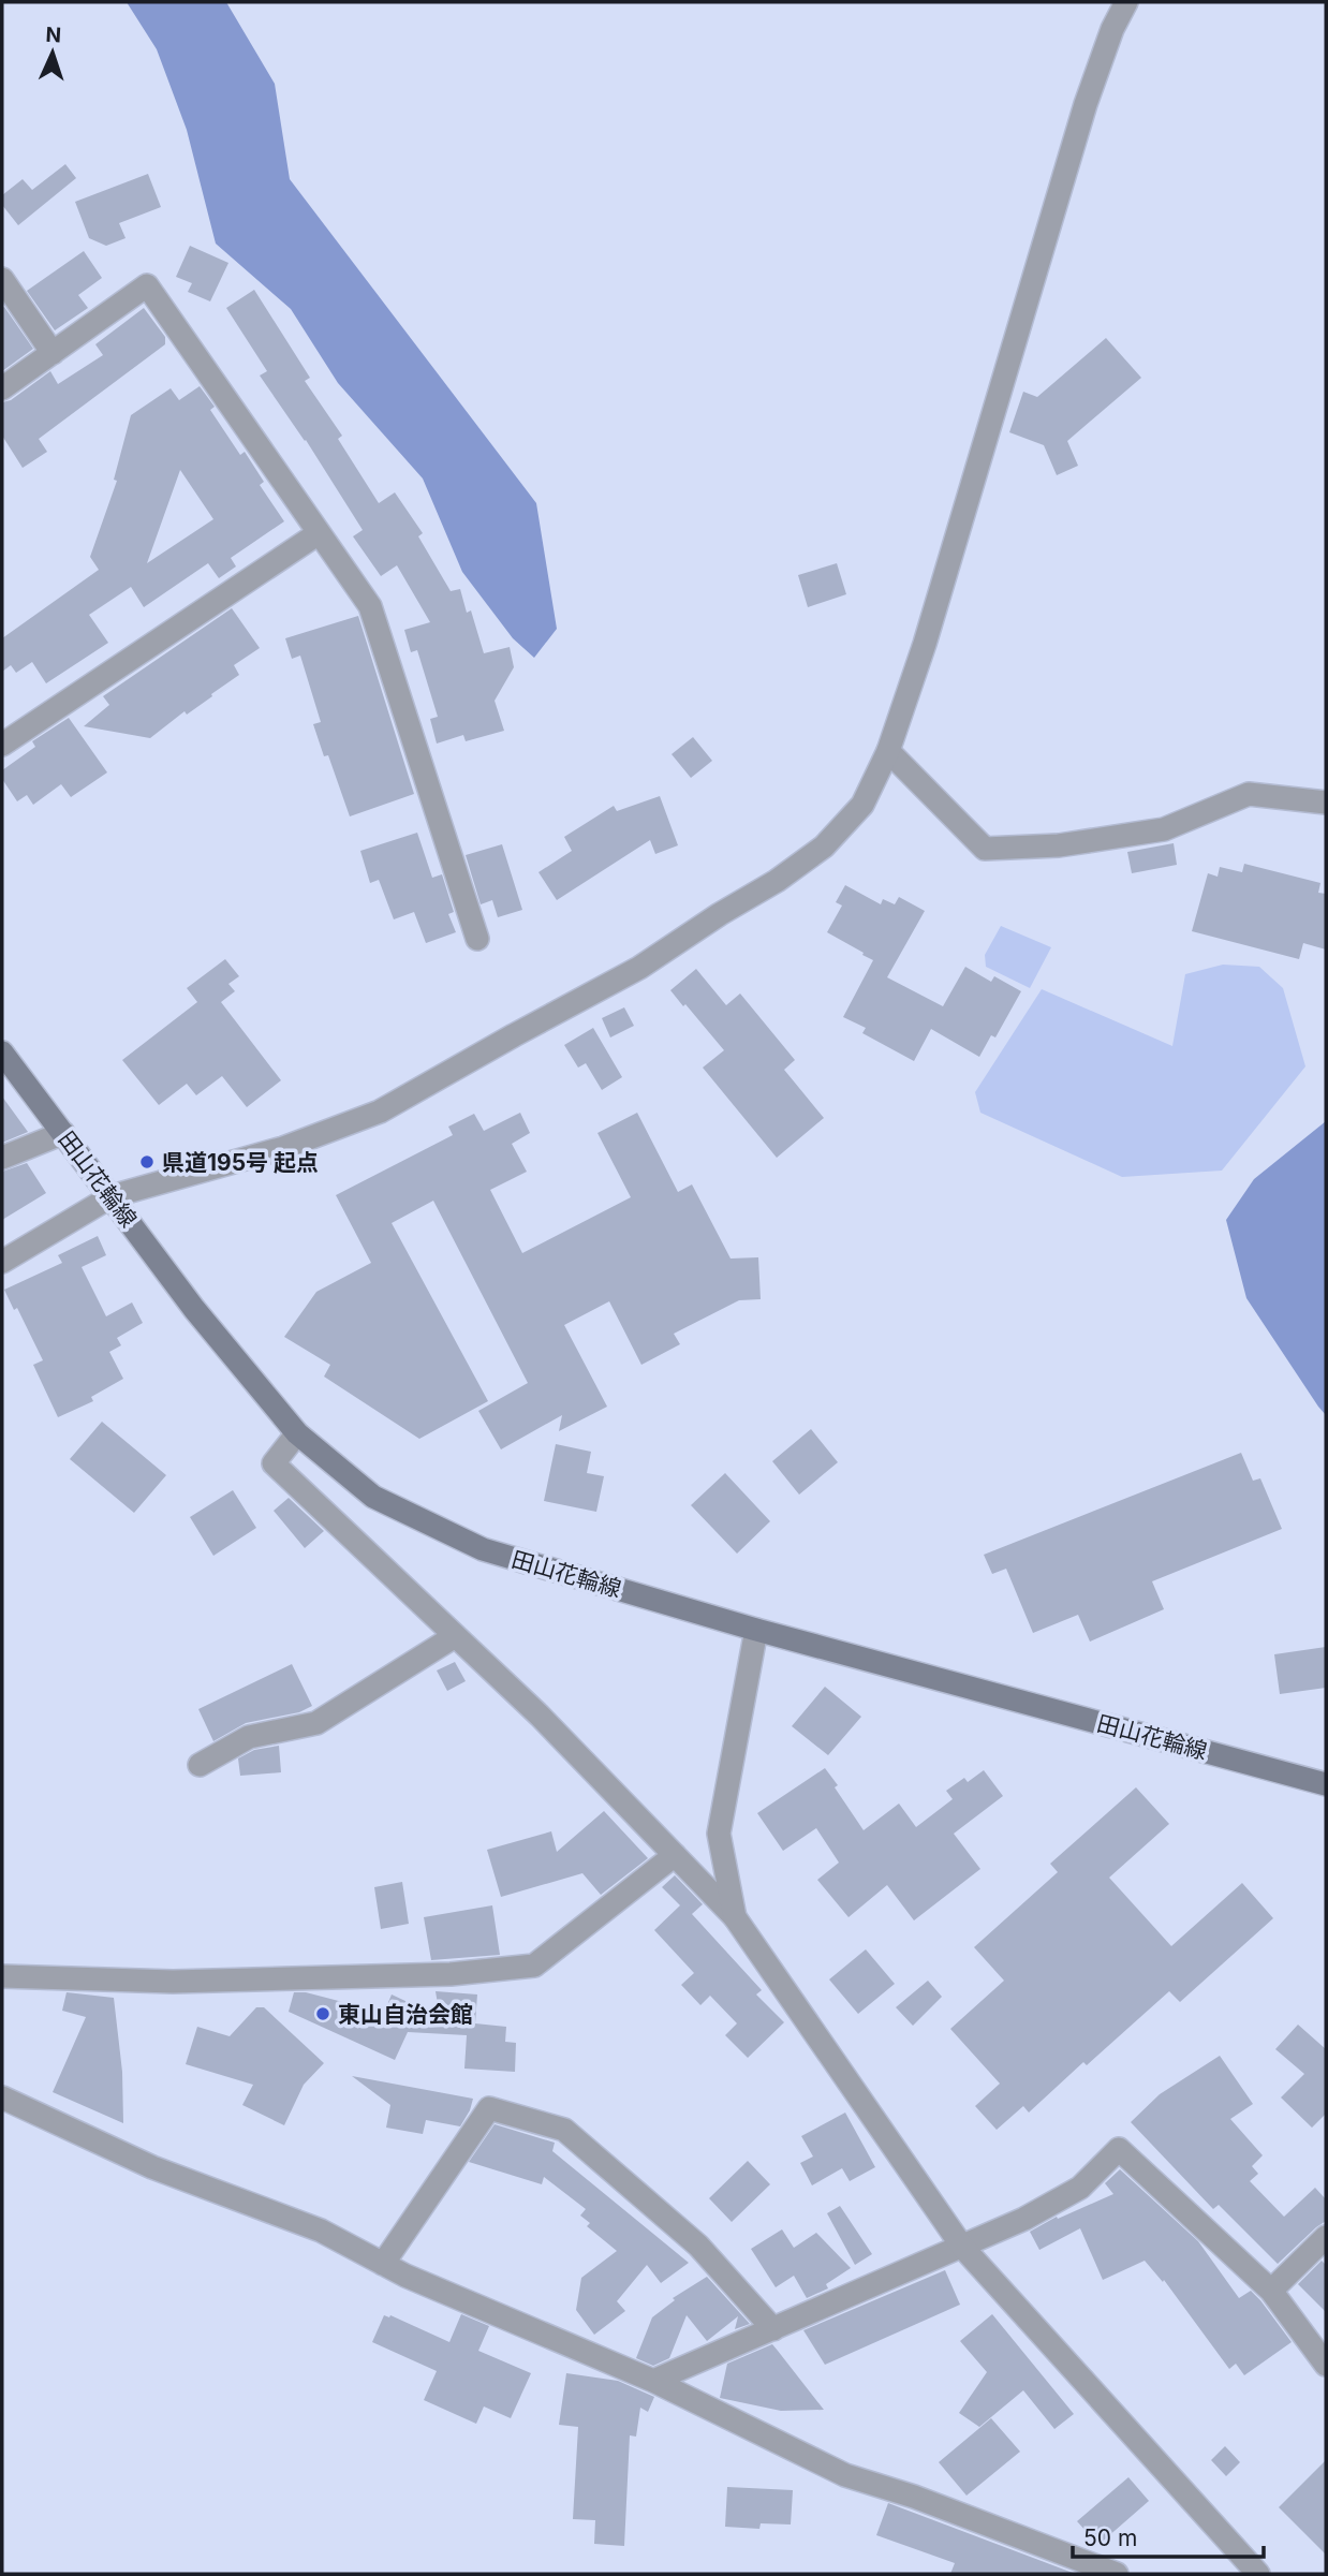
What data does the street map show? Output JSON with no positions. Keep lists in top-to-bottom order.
{
  "streets": {
    "main road": ["田山花輪線"]
  },
  "places": ["県道195号 起点", "東山自治会館"],
  "scale_bar": "50 m",
  "north": "top"
}
